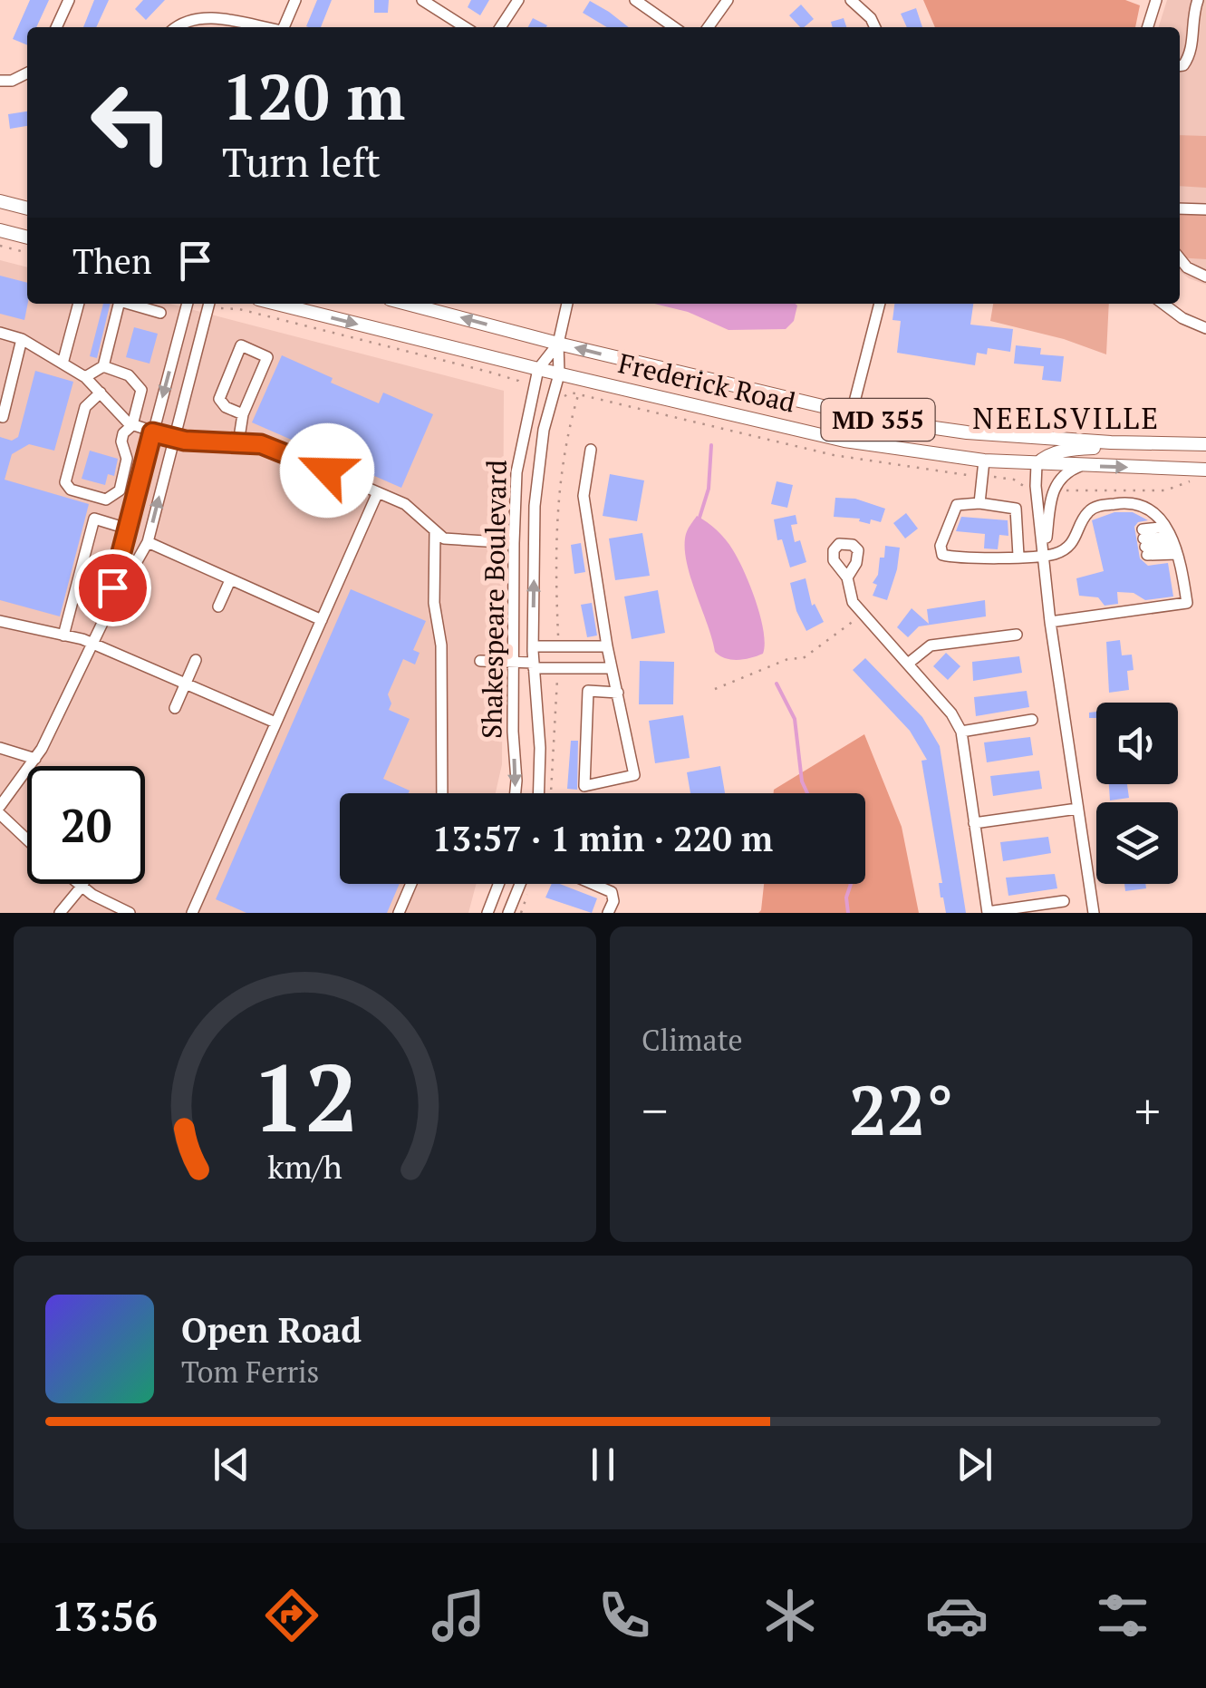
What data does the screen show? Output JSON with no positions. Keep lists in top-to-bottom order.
{
  "streets": {
    "main road": ["Frederick Road", "MD 355"],
    "street": ["Shakespeare Boulevard"]
  },
  "crossings": [
    ["Frederick Road", "Shakespeare Boulevard"]
  ],
  "districts": ["NEELSVILLE"],
  "page": {
    "turn": ["120 m", "Turn left"],
    "then": "Then",
    "limit": "20",
    "trip": "13:57 · 1 min · 220 m",
    "tile": "Climate",
    "heat": ["−", "22°", "+"],
    "song": ["Open Road", "Tom Ferris"],
    "tabs": "13:56",
    "gauge": ["12", "km/h"]
  }
}
